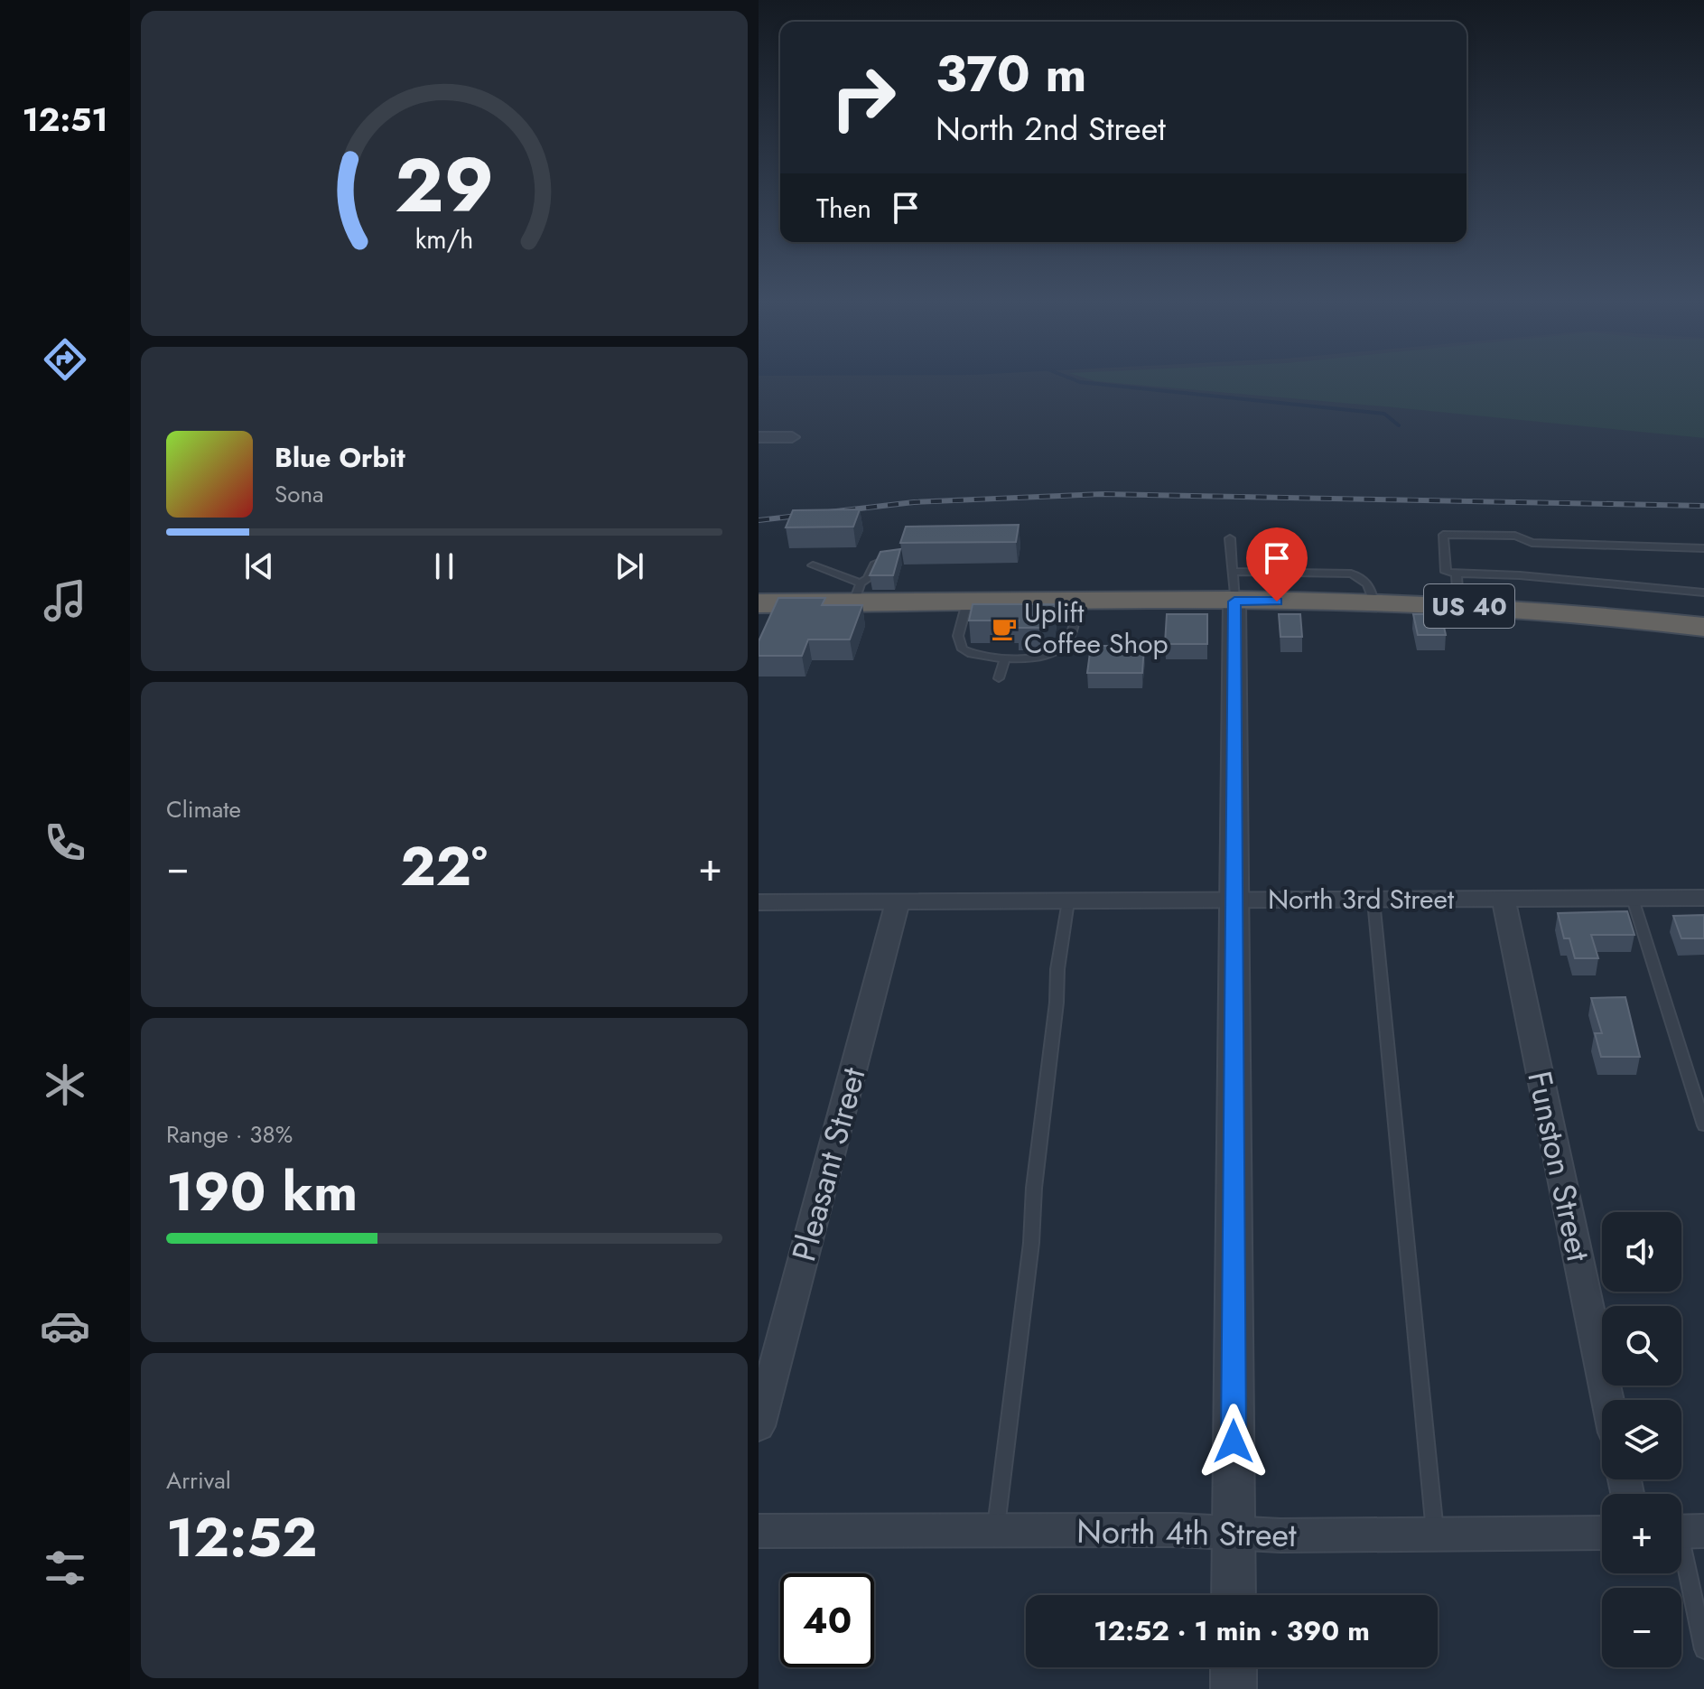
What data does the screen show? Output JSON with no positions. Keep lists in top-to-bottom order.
{
  "streets": {
    "highway": ["US 40"],
    "street": [
      "North 3rd Street",
      "Pleasant Street",
      "Funston Street",
      "North 4th Street"
    ]
  },
  "crossings": [
    ["North 3rd Street", "Pleasant Street"],
    ["North 3rd Street", "Funston Street"]
  ],
  "places": {
    "cafe": ["Uplift Coffee Shop"]
  },
  "page": {
    "tabs": "12:51",
    "turn": ["370 m", "North 2nd Street"],
    "then": "Then",
    "song": ["Blue Orbit", "Sona"],
    "tile": [
      "Climate",
      ["Range · 38%", "190 km"],
      ["Arrival", "12:52"]
    ],
    "heat": ["−", "22°", "+"],
    "map_buttons": ["+", "−"],
    "limit": "40",
    "trip": "12:52 · 1 min · 390 m",
    "gauge": ["29", "km/h"]
  }
}
